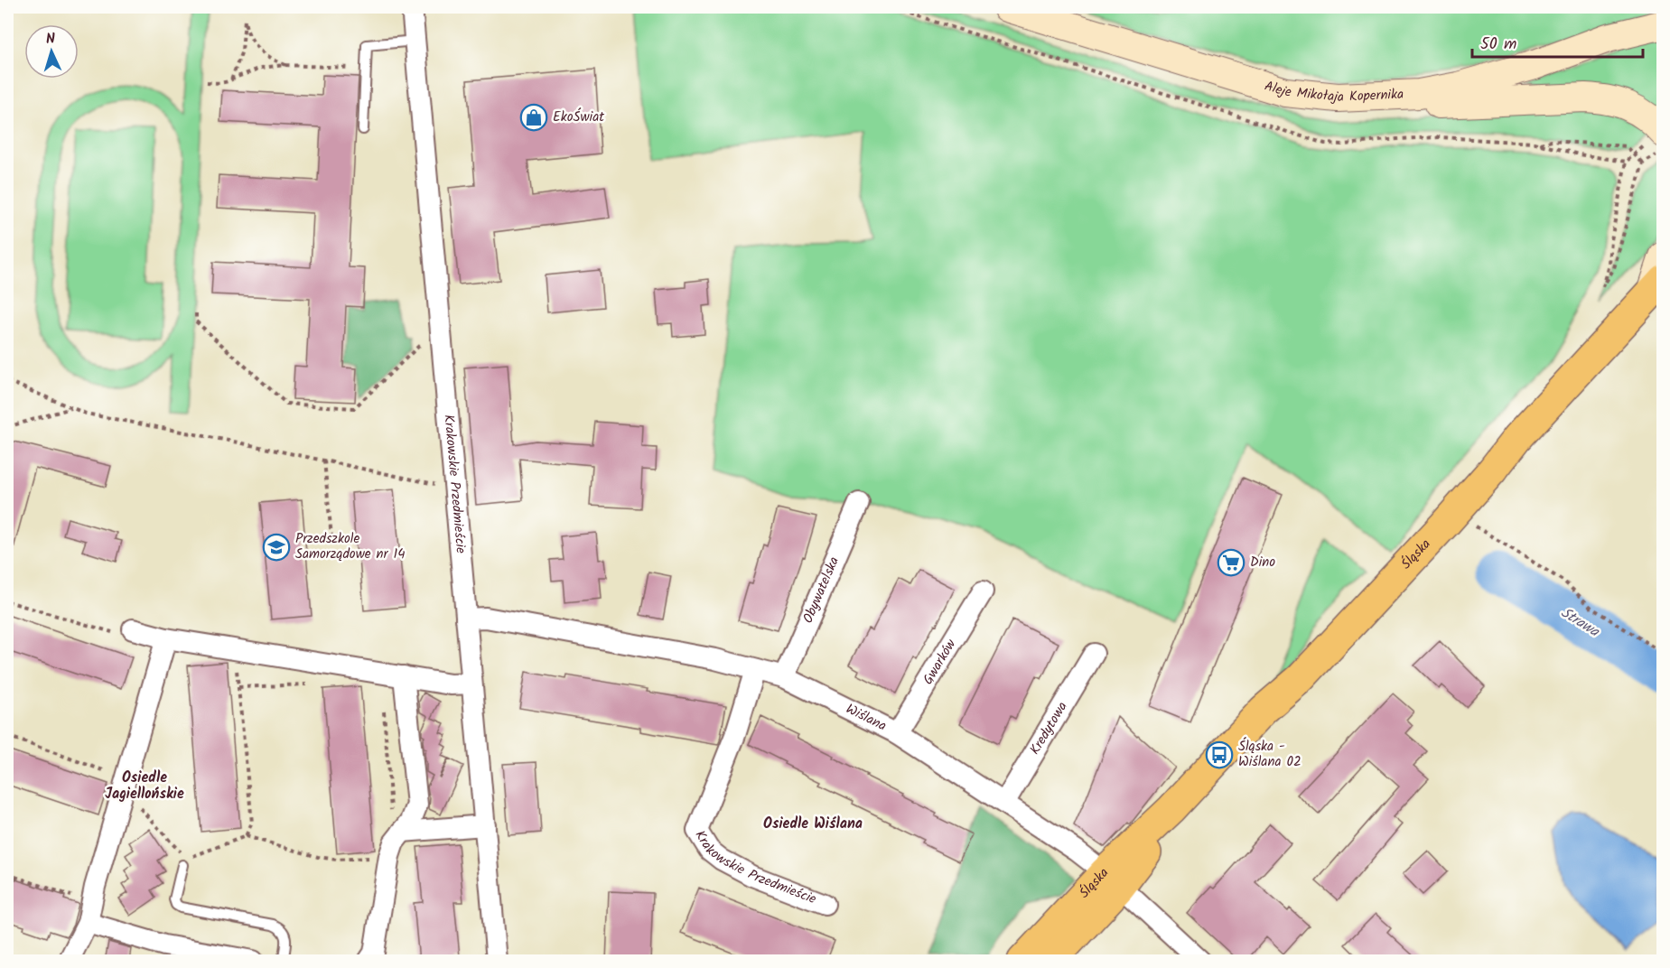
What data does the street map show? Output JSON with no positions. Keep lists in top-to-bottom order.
{
  "streets": {
    "main road": ["Aleje Mikołaja Kopernika", "Śląska"],
    "street": [
      "Krakowskie Przedmieście",
      "Obywatelska",
      "Gwarków",
      "Wiślana",
      "Kredytowa"
    ]
  },
  "crossings": [
    ["Krakowskie Przedmieście", "Wiślana"],
    ["Śląska", "Wiślana"],
    ["Obywatelska", "Wiślana"],
    ["Gwarków", "Wiślana"],
    ["Wiślana", "Kredytowa"]
  ],
  "districts": ["Osiedle Jagiellońskie", "Osiedle Wiślana"],
  "water": ["Strawa"],
  "places": {
    "shop": ["EkoŚwiat"],
    "school or university": ["Przedszkole Samorządowe nr 14"],
    "supermarket": ["Dino"],
    "bus stop": ["Śląska - Wiślana 02"]
  },
  "scale_bar": "50 m",
  "north": "top"
}
